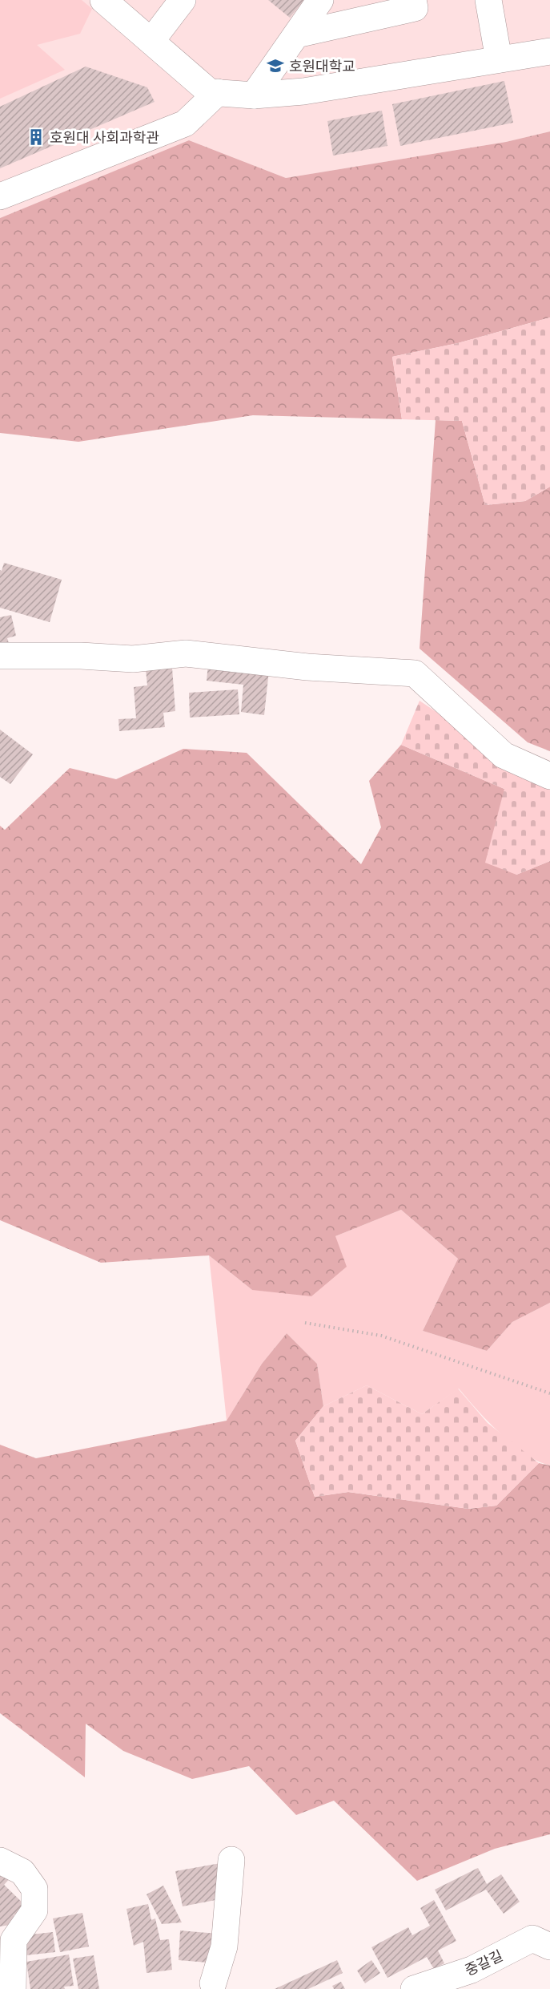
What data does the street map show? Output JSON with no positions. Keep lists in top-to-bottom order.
{
  "streets": {
    "street": ["중갈길"]
  },
  "places": {
    "school or university": ["호원대학교"],
    "building": ["호원대 사회과학관"]
  }
}
